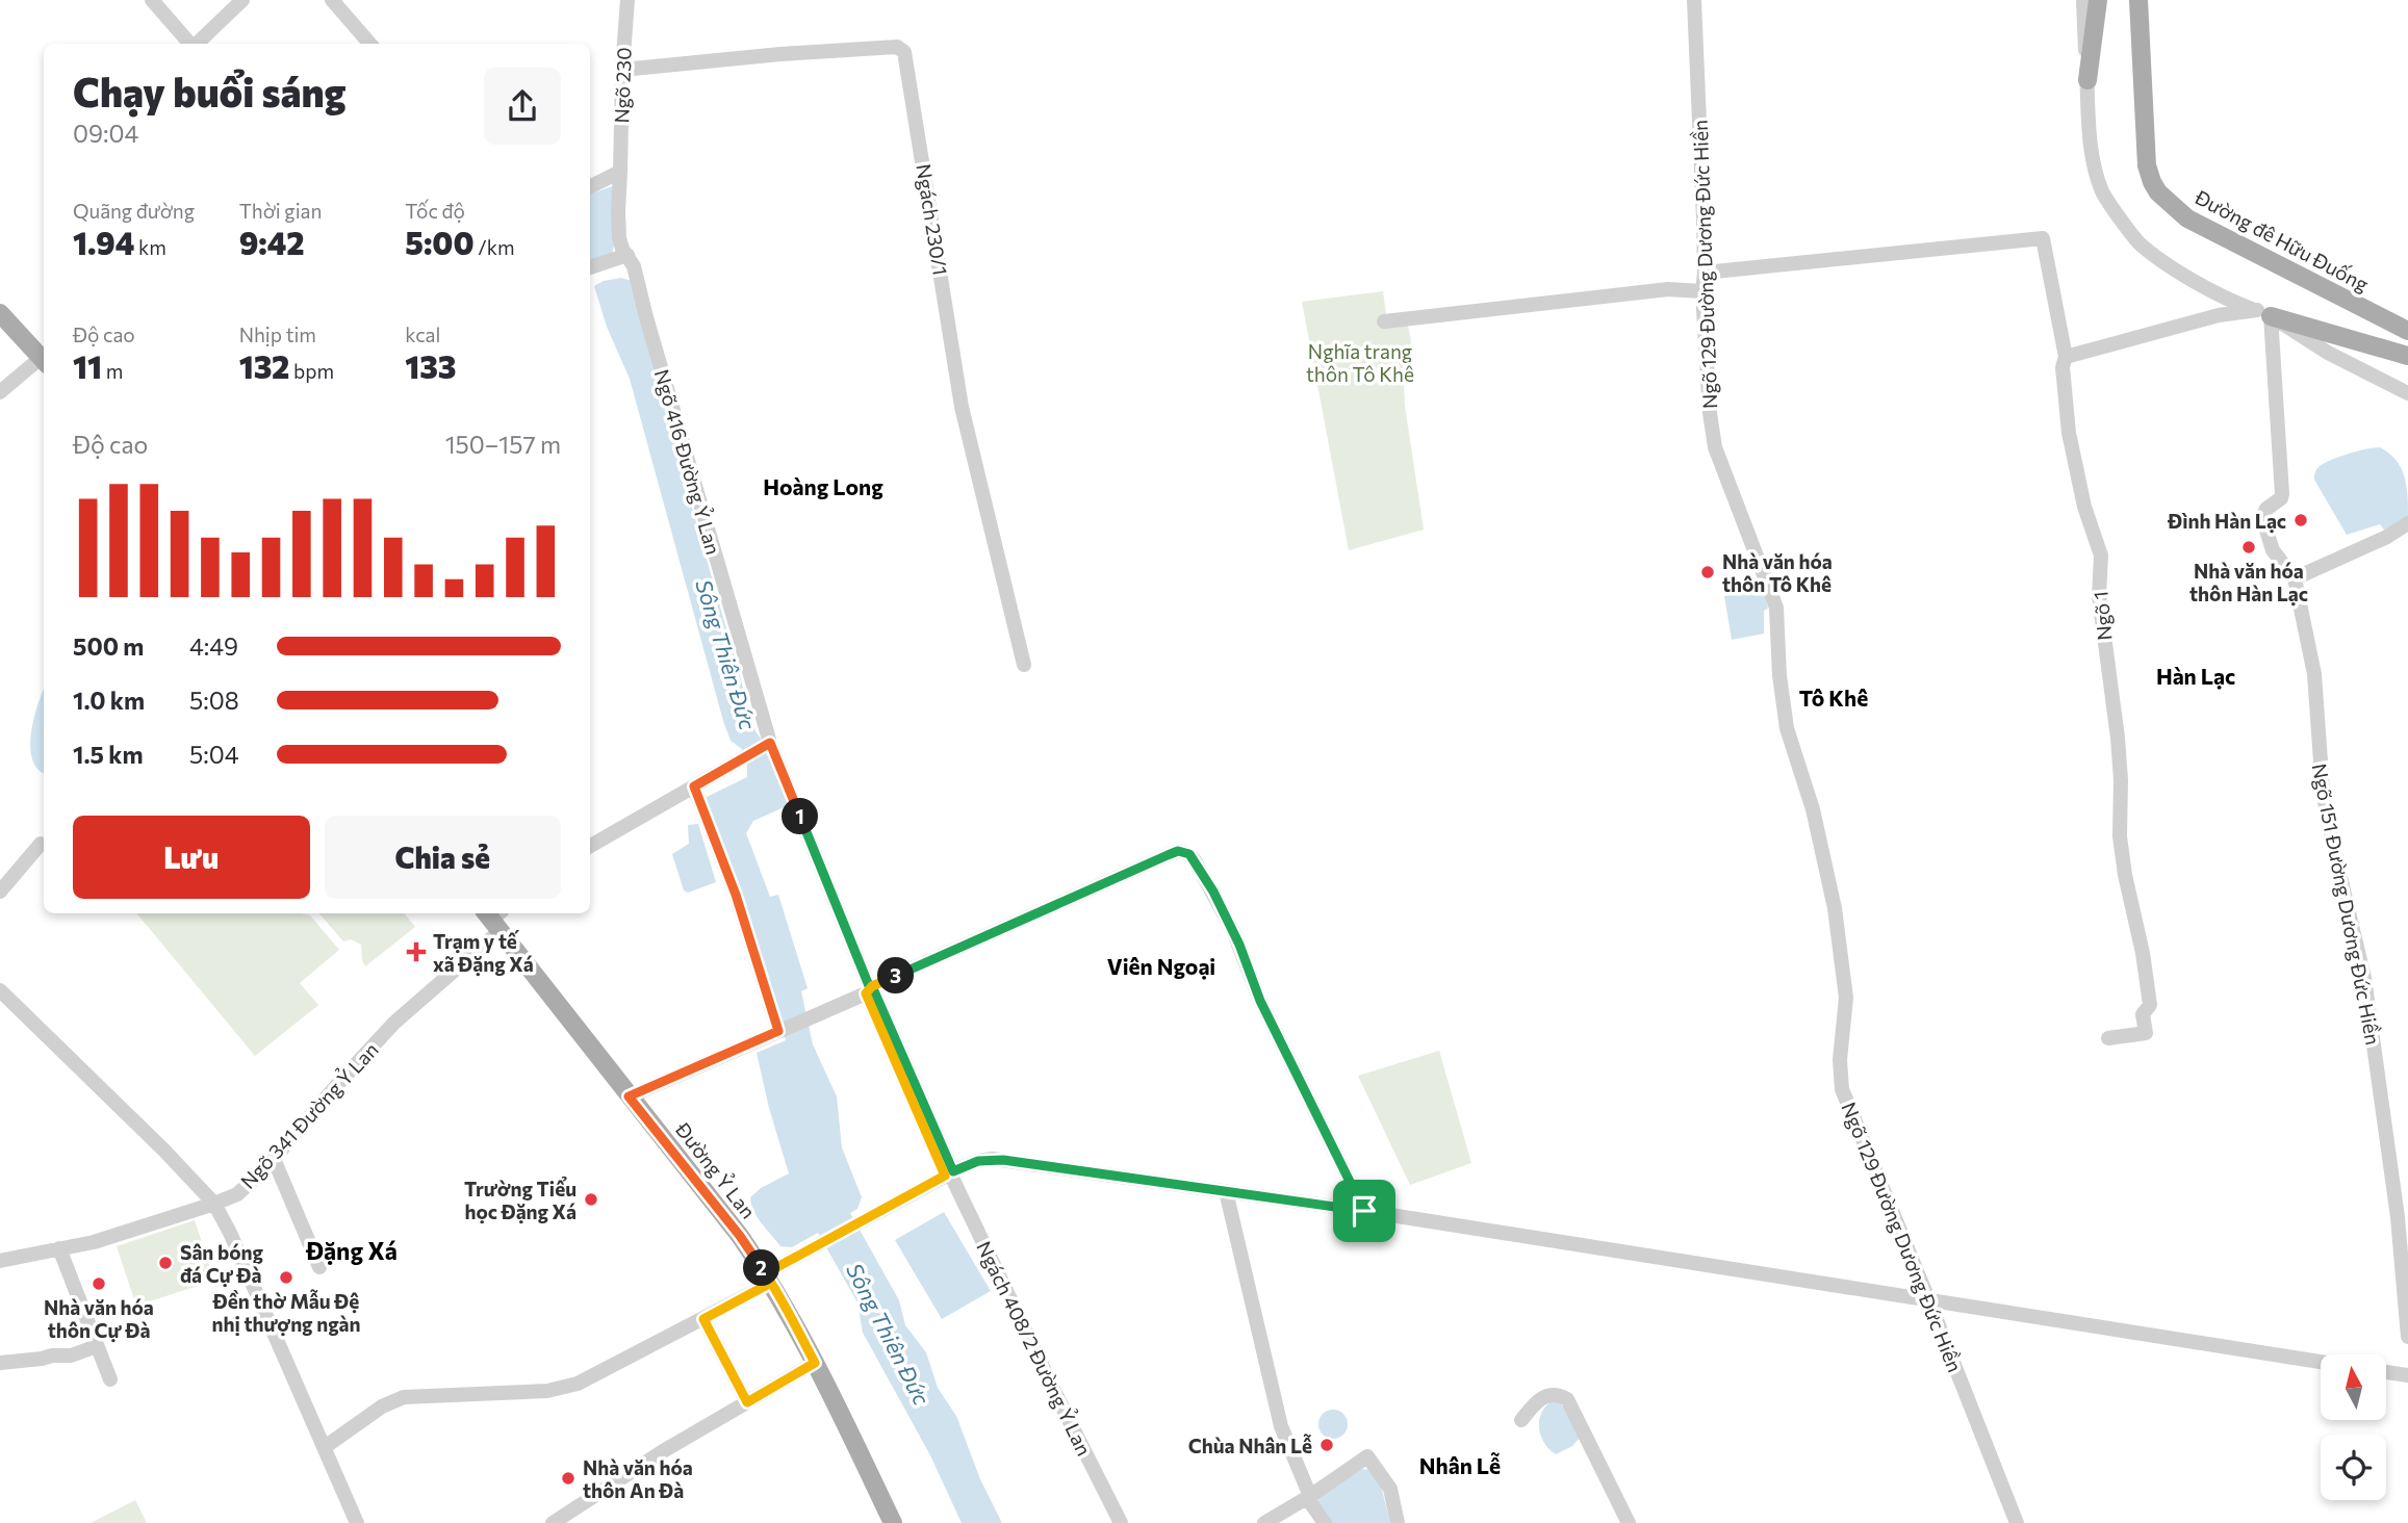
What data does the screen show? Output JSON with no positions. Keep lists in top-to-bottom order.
{
  "streets": {
    "main road": ["Đường đê Hữu Đuống", "Đường Ỷ Lan"],
    "street": [
      "Ngõ 230",
      "Ngách 230/1",
      "Ngõ 129 Đường Dương Đức Hiền",
      "Ngõ 416 Đường Ỷ Lan",
      "Ngõ 1",
      "Ngõ 151 Đường Dương Đức Hiền",
      "Ngõ 341 Đường Ỷ Lan",
      "Ngách 408/2 Đường Ỷ Lan"
    ]
  },
  "crossings": [
    ["Ngõ 230", "Ngách 230/1"],
    ["Ngõ 230", "Ngõ 416 Đường Ỷ Lan"],
    ["Ngõ 416 Đường Ỷ Lan", "Ngách 408/2 Đường Ỷ Lan"],
    ["Ngõ 341 Đường Ỷ Lan", "Đường Ỷ Lan"]
  ],
  "districts": [
    "Hoàng Long",
    "Hàn Lạc",
    "Tô Khê",
    "Viên Ngoại",
    "Đặng Xá",
    "Nhân Lễ"
  ],
  "water": ["Sông Thiên Đức"],
  "parks": ["Nghĩa trang thôn Tô Khê"],
  "places": {
    "other": [
      "Đình Hàn Lạc",
      "Nhà văn hóa thôn Hàn Lạc",
      "Nhà văn hóa thôn Tô Khê",
      "Trường Tiểu học Đặng Xá",
      "Sân bóng đá Cự Đà",
      "Đền thờ Mẫu Đệ nhị thượng ngàn",
      "Nhà văn hóa thôn Cự Đà",
      "Chùa Nhân Lễ",
      "Nhà văn hóa thôn An Đà"
    ],
    "health": ["Trạm y tế xã Đặng Xá"]
  },
  "north": "top",
  "page": {
    "heading": ["Chạy buổi sáng", "09:04"],
    "stats": [
      ["Quãng đường", "1.94 km"],
      ["Thời gian", "9:42"],
      ["Tốc độ", "5:00 /km"],
      ["Độ cao", "11 m"],
      ["Nhịp tim", "132 bpm"],
      ["kcal", "133"]
    ],
    "chart": ["Độ cao", "150–157 m"],
    "list": [
      {
        "name": "500 m",
        "note": "4:49"
      },
      {
        "name": "1.0 km",
        "note": "5:08"
      },
      {
        "name": "1.5 km",
        "note": "5:04"
      }
    ],
    "pins": ["1", "3", "2"],
    "buttons": ["Lưu", "Chia sẻ"]
  }
}
